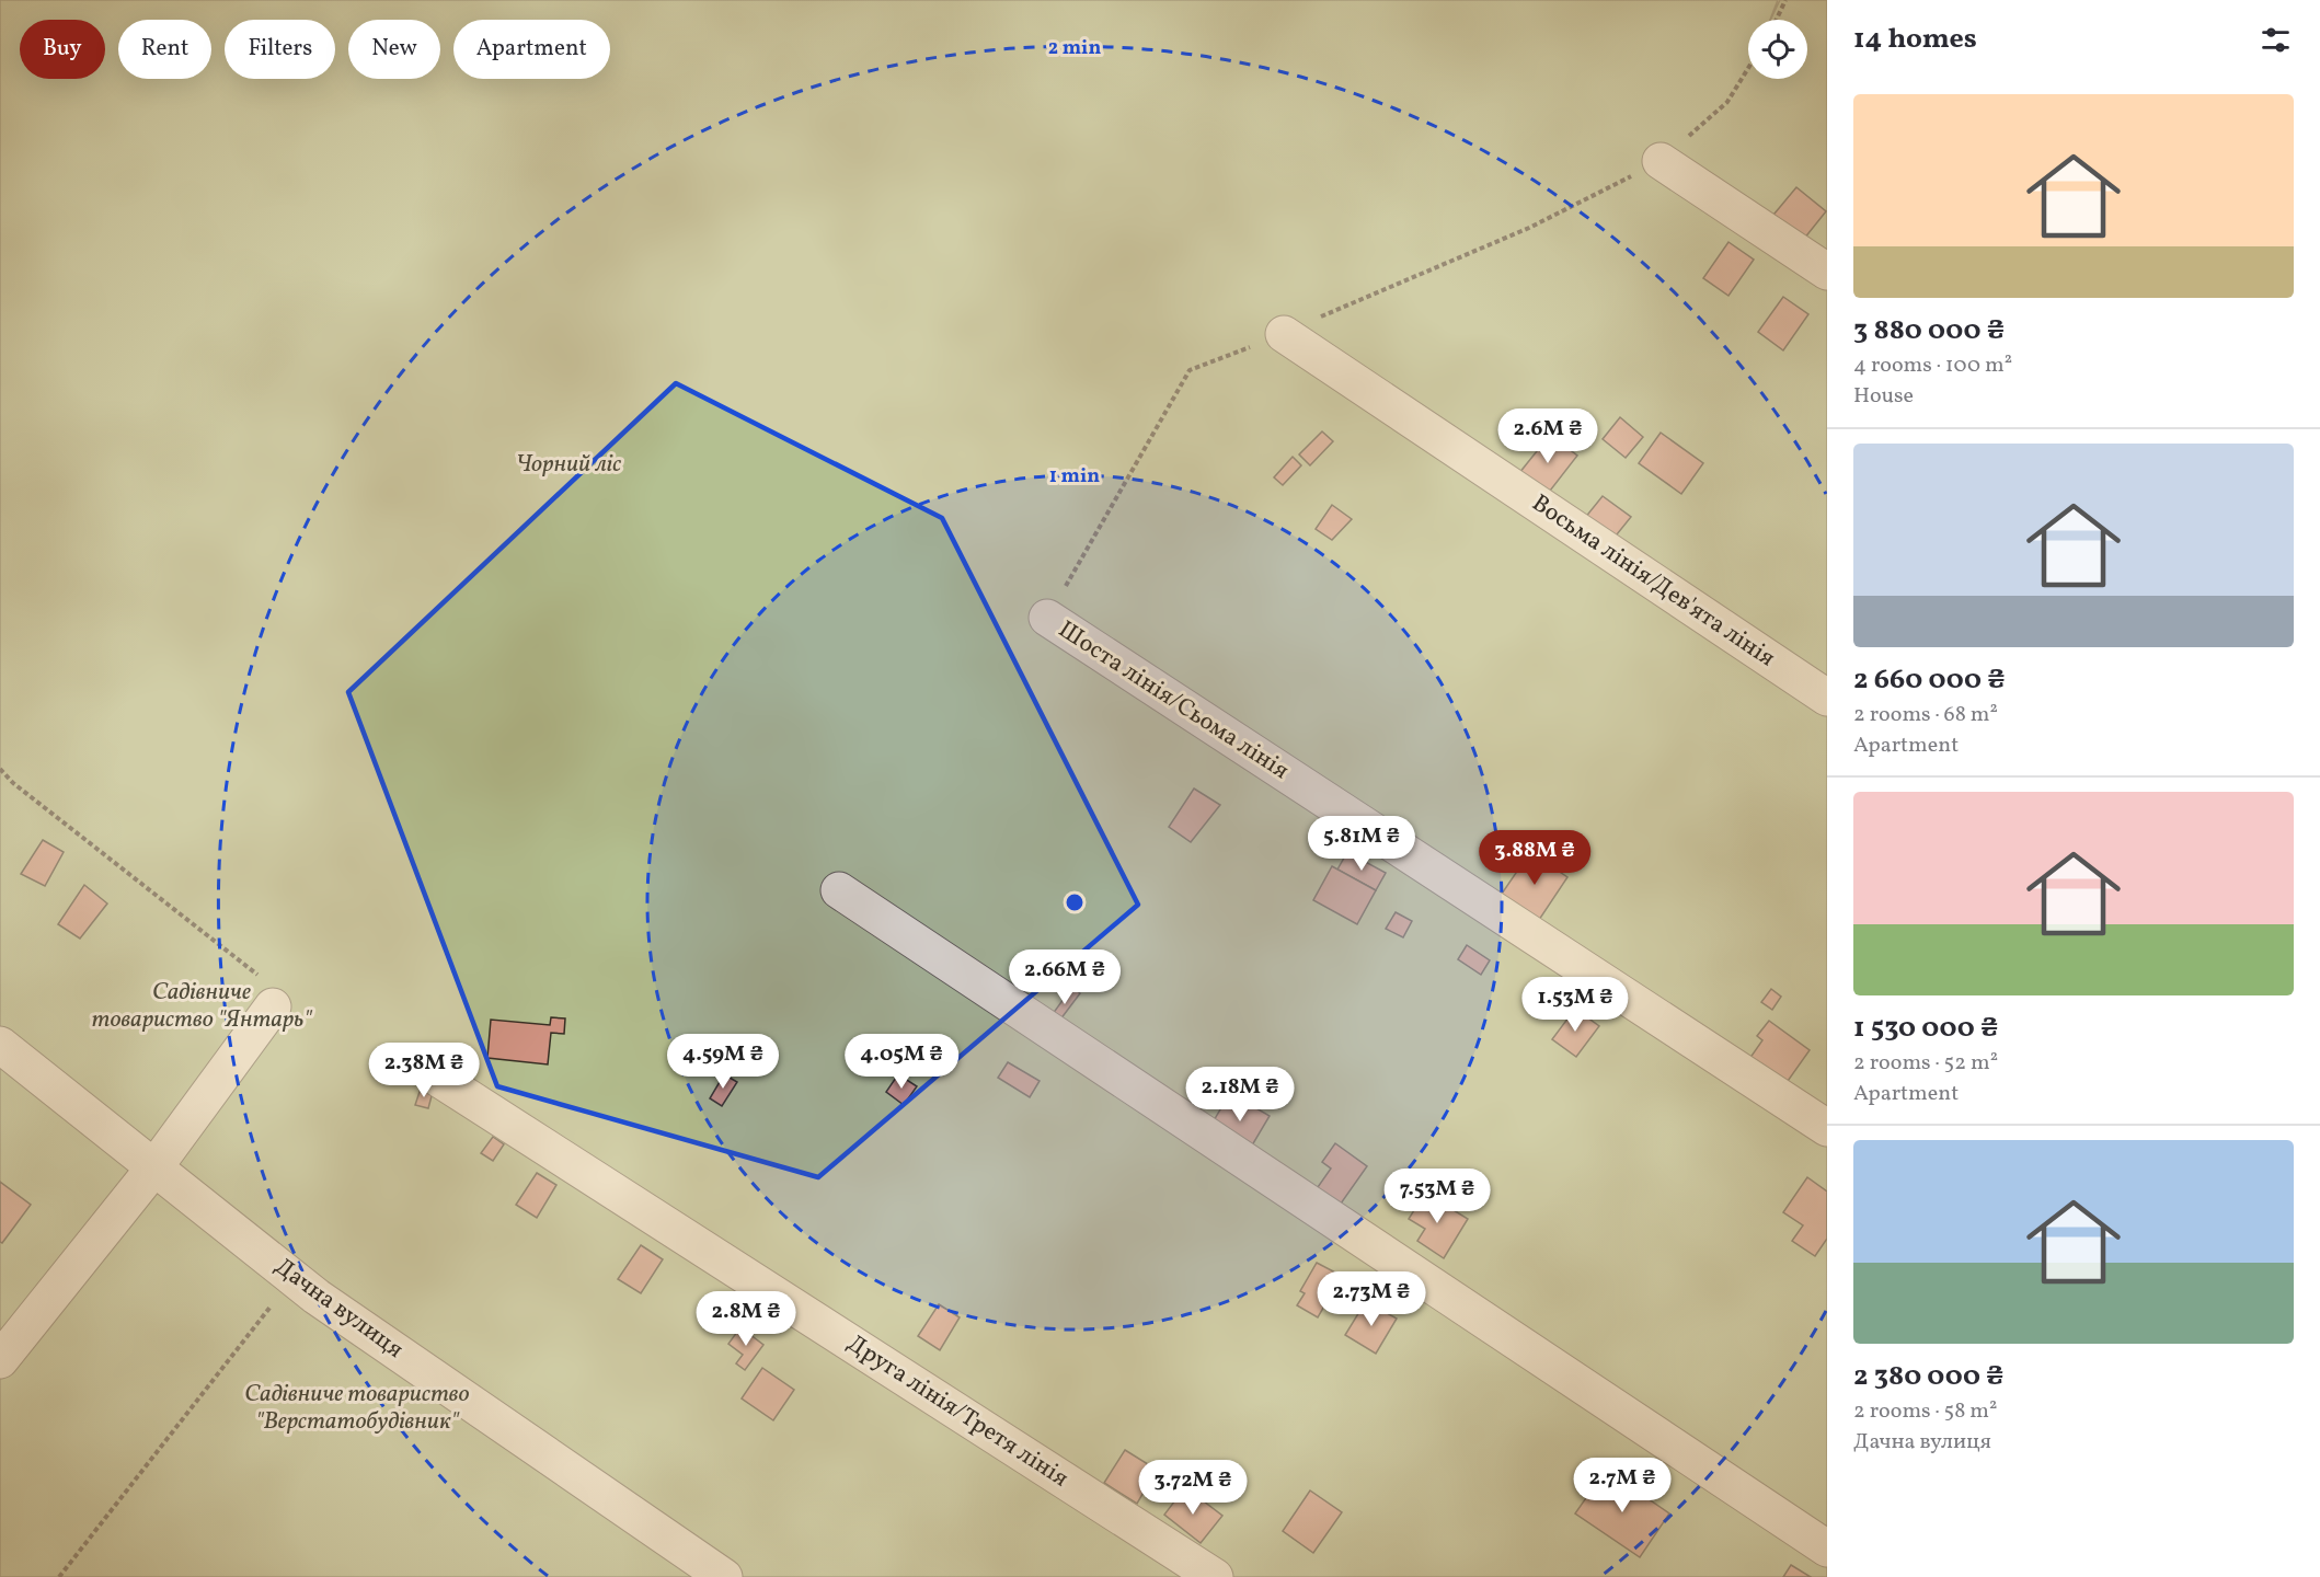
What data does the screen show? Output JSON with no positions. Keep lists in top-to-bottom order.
{
  "streets": {
    "street": [
      "Восьма лінія/Дев'ята лінія",
      "Шоста лінія/Сьома лінія",
      "Дачна вулиця",
      "Друга лінія/Третя лінія"
    ]
  },
  "parks": ["Чорний ліс", "Садівниче товариство \"Янтарь\"", "Садівниче товариство \"Верстатобудівник\""],
  "page": {
    "heading": "14 homes",
    "chip": [
      "Buy",
      "Rent",
      "Filters",
      "New",
      "Apartment"
    ],
    "list": [
      {
        "name": "3 880 000 ₴",
        "note": "4 rooms · 100 m² · House"
      },
      {
        "name": "2 660 000 ₴",
        "note": "2 rooms · 68 m² · Apartment"
      },
      {
        "name": "1 530 000 ₴",
        "note": "2 rooms · 52 m² · Apartment"
      },
      {
        "name": "2 380 000 ₴",
        "note": "2 rooms · 58 m² · Дачна вулиця"
      }
    ],
    "price": [
      "2.6M ₴",
      "5.81M ₴",
      "3.88M ₴",
      "2.66M ₴",
      "1.53M ₴",
      "4.59M ₴",
      "4.05M ₴",
      "2.38M ₴",
      "2.18M ₴",
      "7.53M ₴",
      "2.73M ₴",
      "2.8M ₴",
      "2.7M ₴",
      "3.72M ₴"
    ]
  },
  "rings": ["2 min", "1 min"]
}
